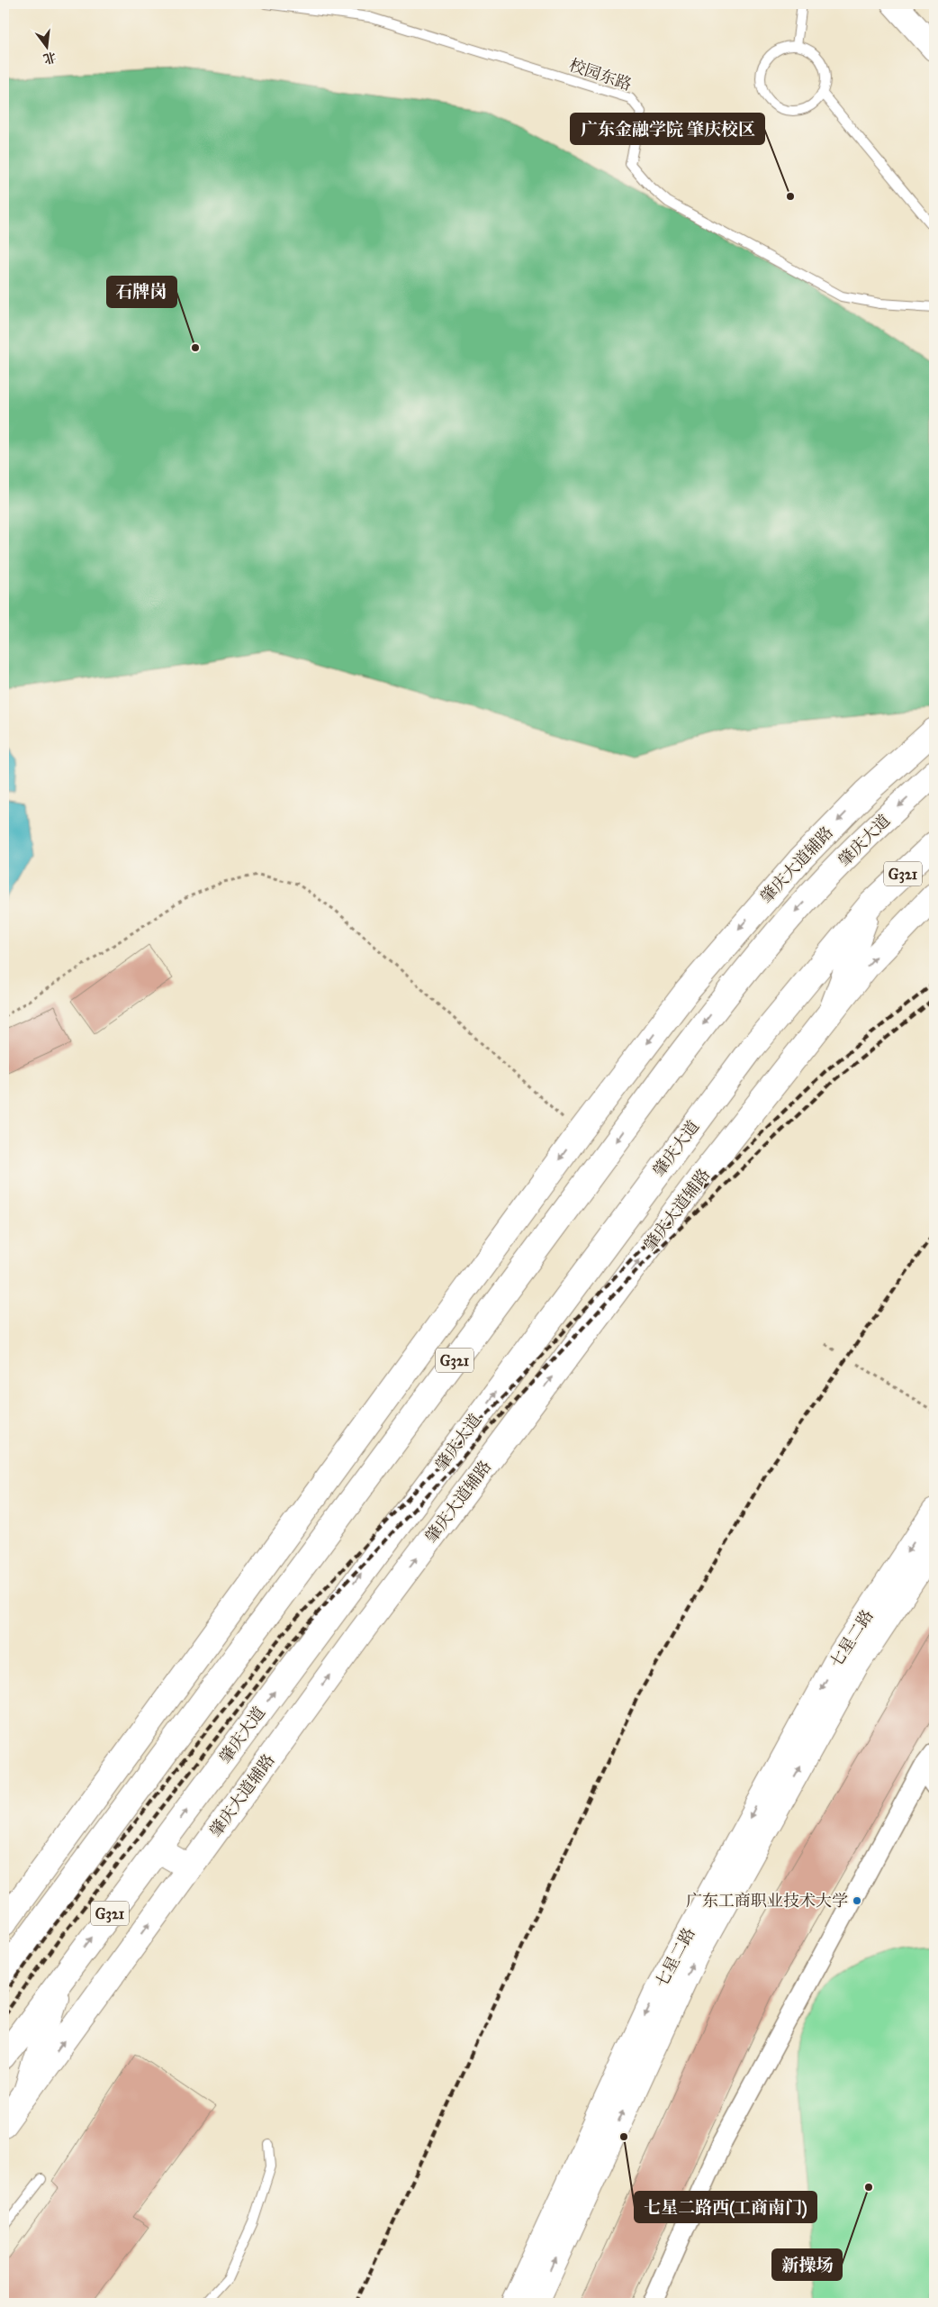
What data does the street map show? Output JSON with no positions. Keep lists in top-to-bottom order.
{
  "streets": {
    "main road": [
      "肇庆大道",
      "肇庆大道辅路",
      "G321",
      "七星二路"
    ],
    "lane": ["校园东路"]
  },
  "places": [
    "广东金融学院 肇庆校区",
    "石牌岗",
    "广东工商职业技术大学",
    "七星二路西(工商南门)",
    "新操场"
  ],
  "north": "bottom"
}
